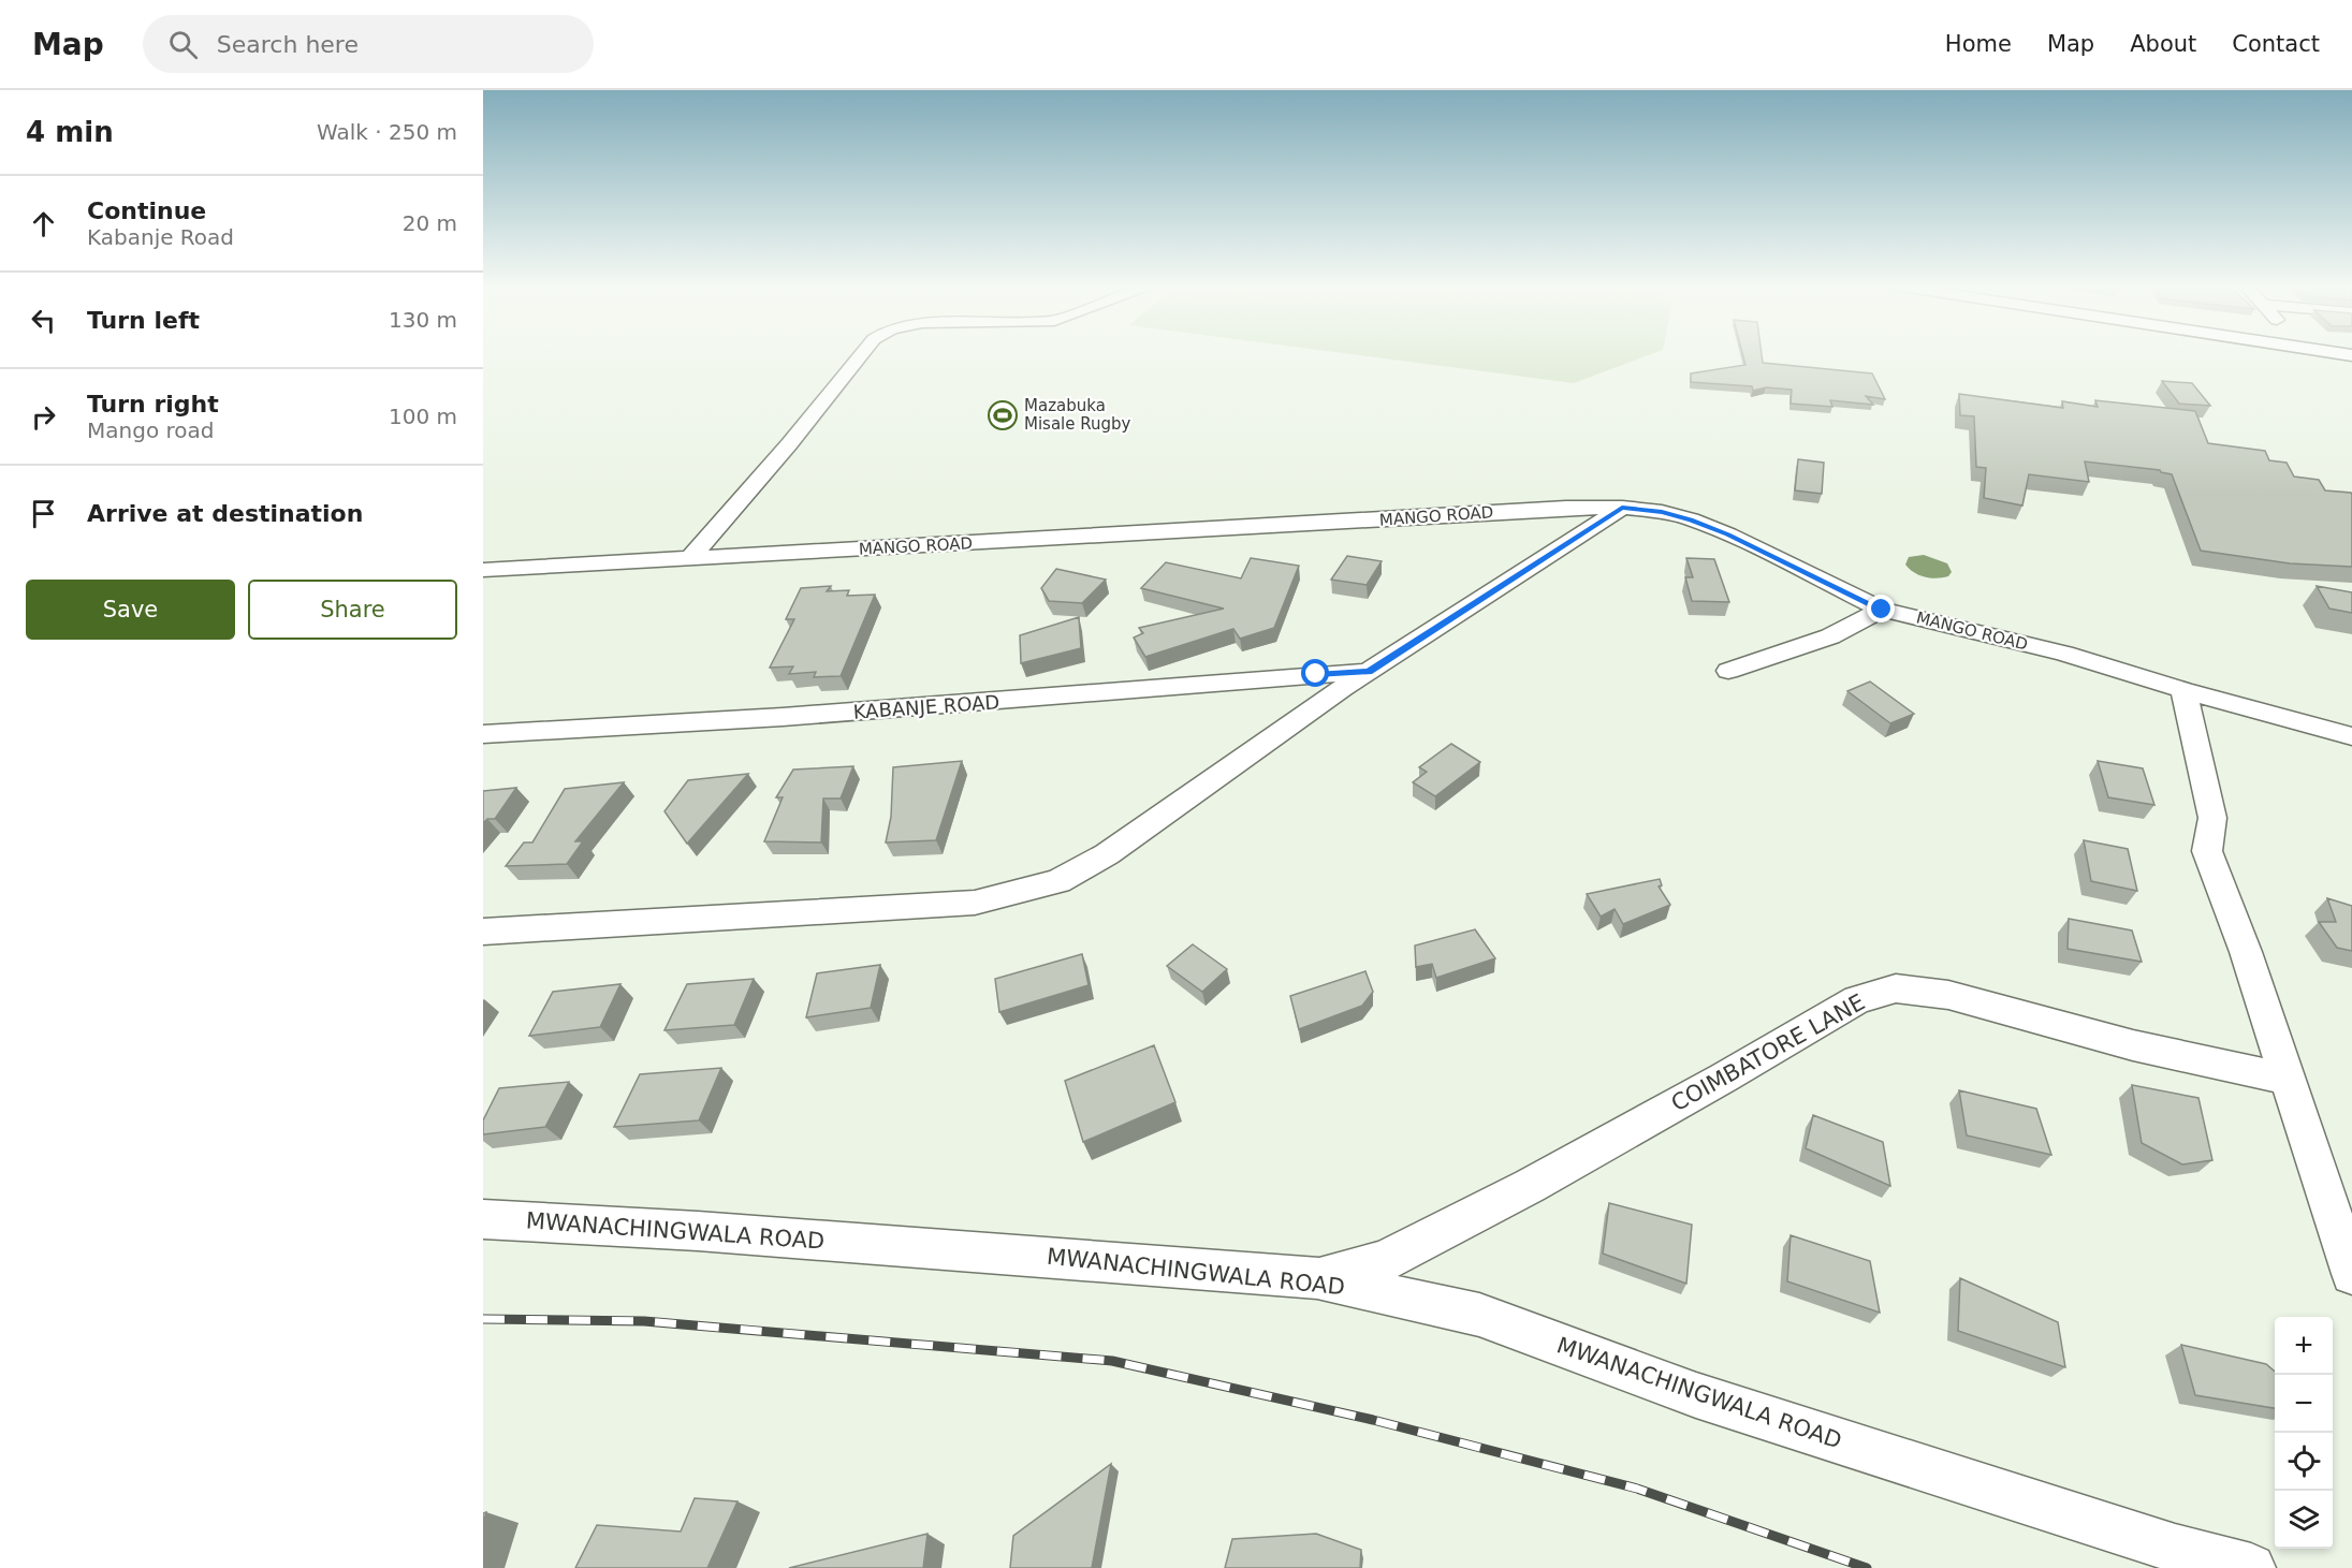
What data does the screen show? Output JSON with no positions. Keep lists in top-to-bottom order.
{
  "streets": {
    "street": [
      "MANGO ROAD",
      "KABANJE ROAD",
      "COIMBATORE LANE",
      "MWANACHINGWALA ROAD"
    ]
  },
  "crossings": [
    ["COIMBATORE LANE", "MWANACHINGWALA ROAD"]
  ],
  "places": {
    "sports": ["Mazabuka Misale Rugby"]
  },
  "page": {
    "header": "Map",
    "search": "Search here",
    "nav": [
      "Home",
      "Map",
      "About",
      "Contact"
    ],
    "heading": ["4 min", "Walk · 250 m"],
    "list": [
      ["Continue", "Kabanje Road", "20 m"],
      ["Turn left", "130 m"],
      ["Turn right", "Mango road", "100 m"],
      "Arrive at destination"
    ],
    "buttons": ["Save", "Share"],
    "map_buttons": ["+", "−"]
  }
}
